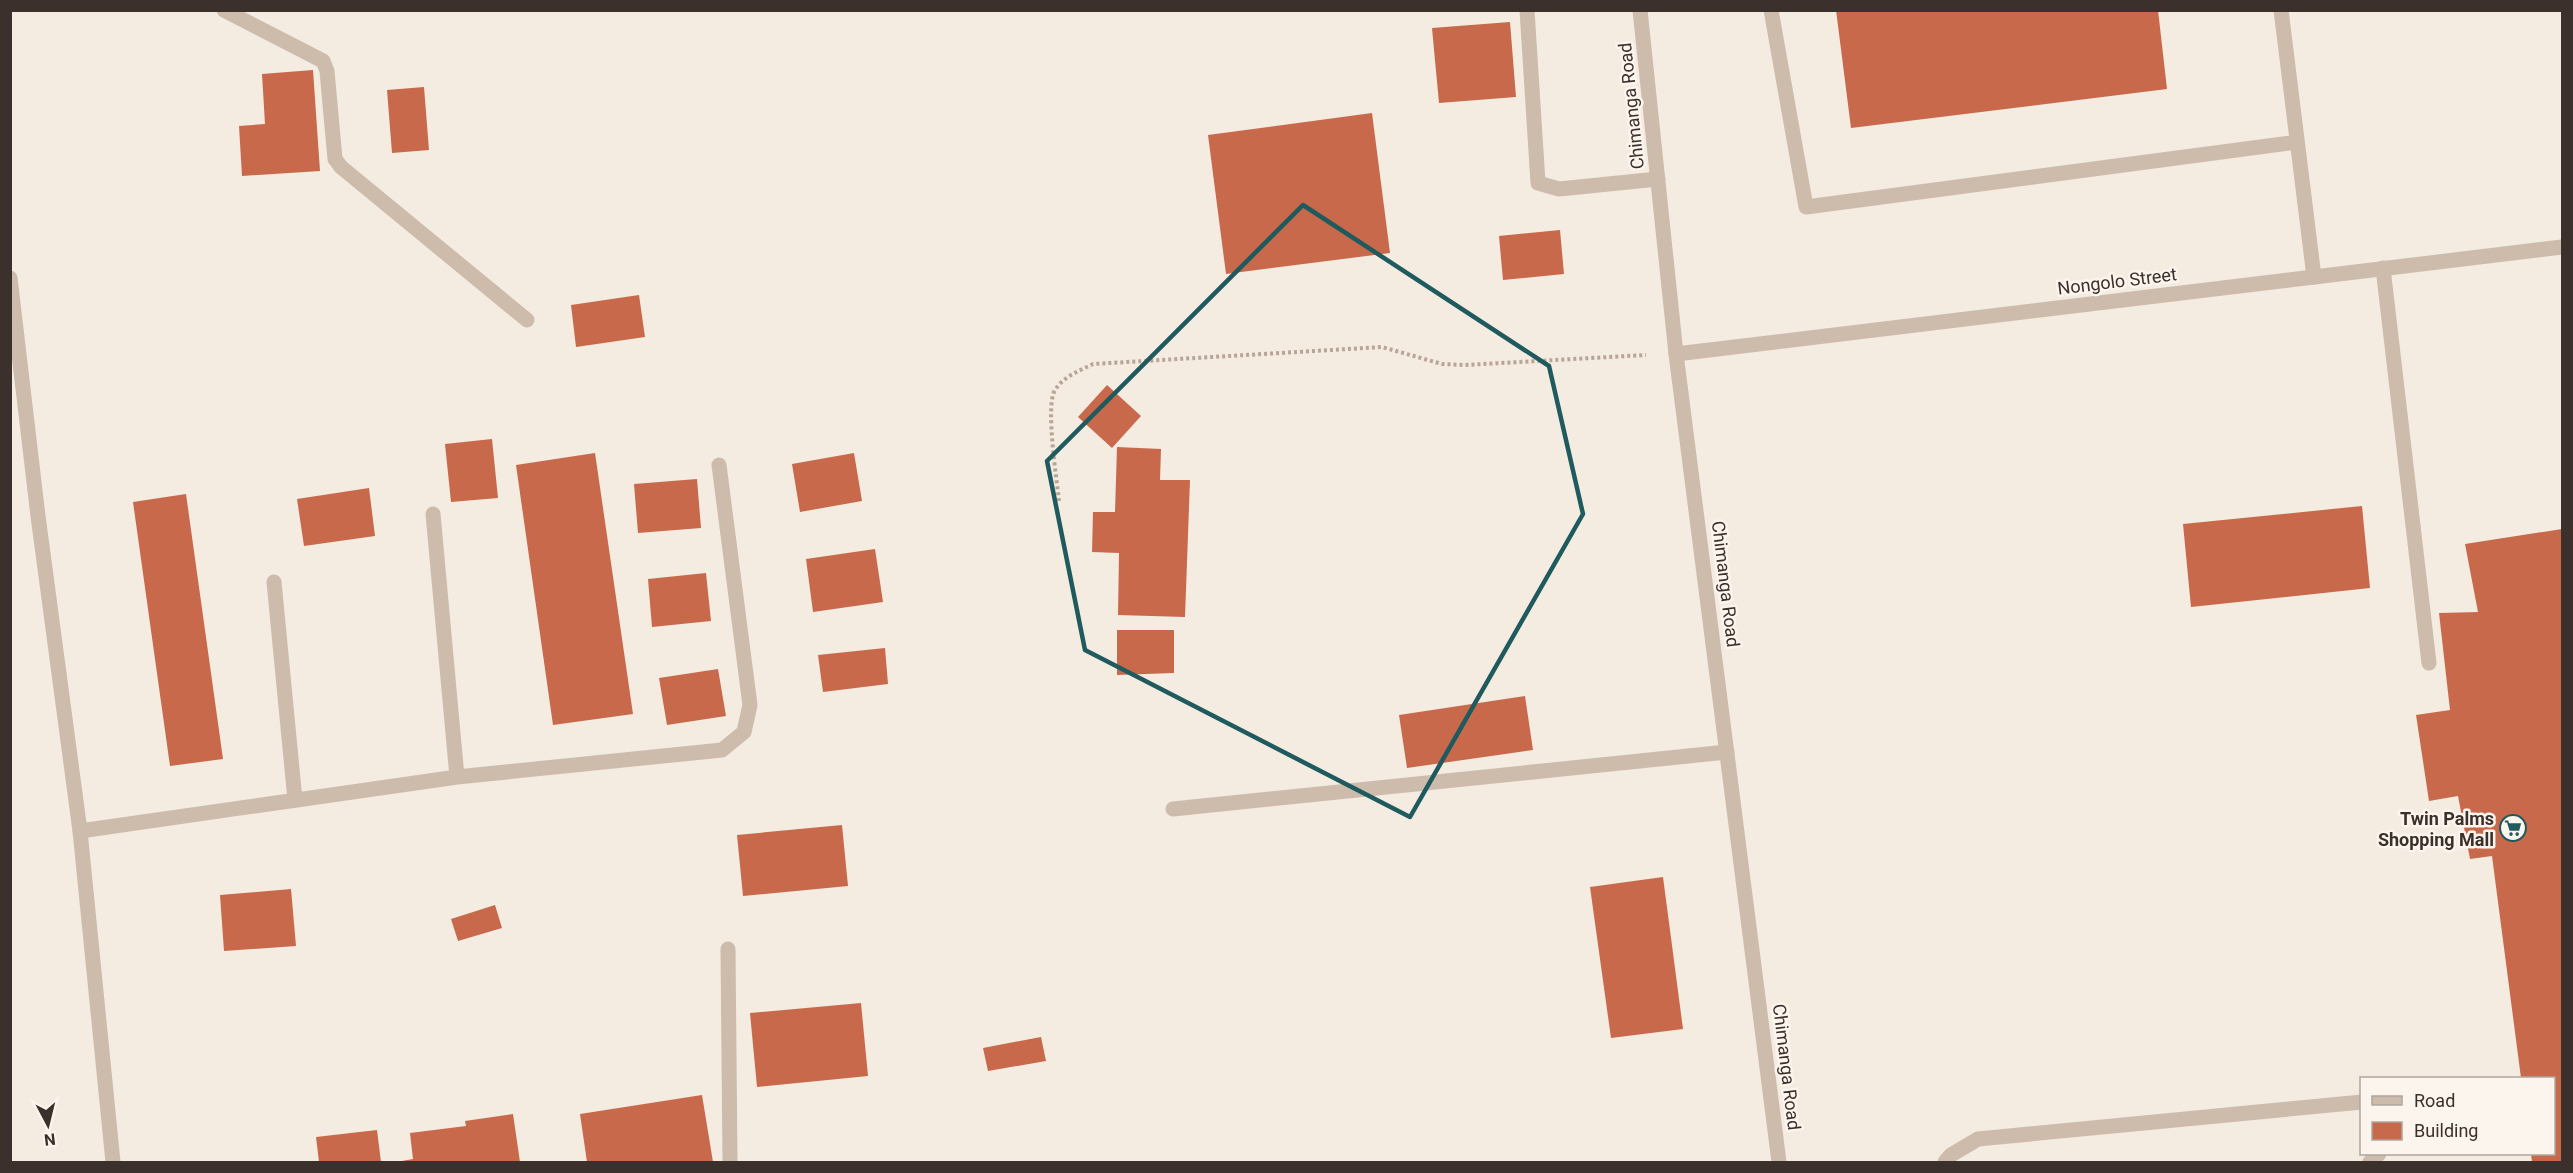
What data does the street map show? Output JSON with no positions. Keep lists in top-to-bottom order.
{
  "streets": {
    "street": ["Chimanga Road", "Nongolo Street"]
  },
  "crossings": [
    ["Chimanga Road", "Nongolo Street"]
  ],
  "places": {
    "supermarket": ["Twin Palms Shopping Mall"]
  },
  "legend": ["Road", "Building"],
  "north": "bottom"
}
